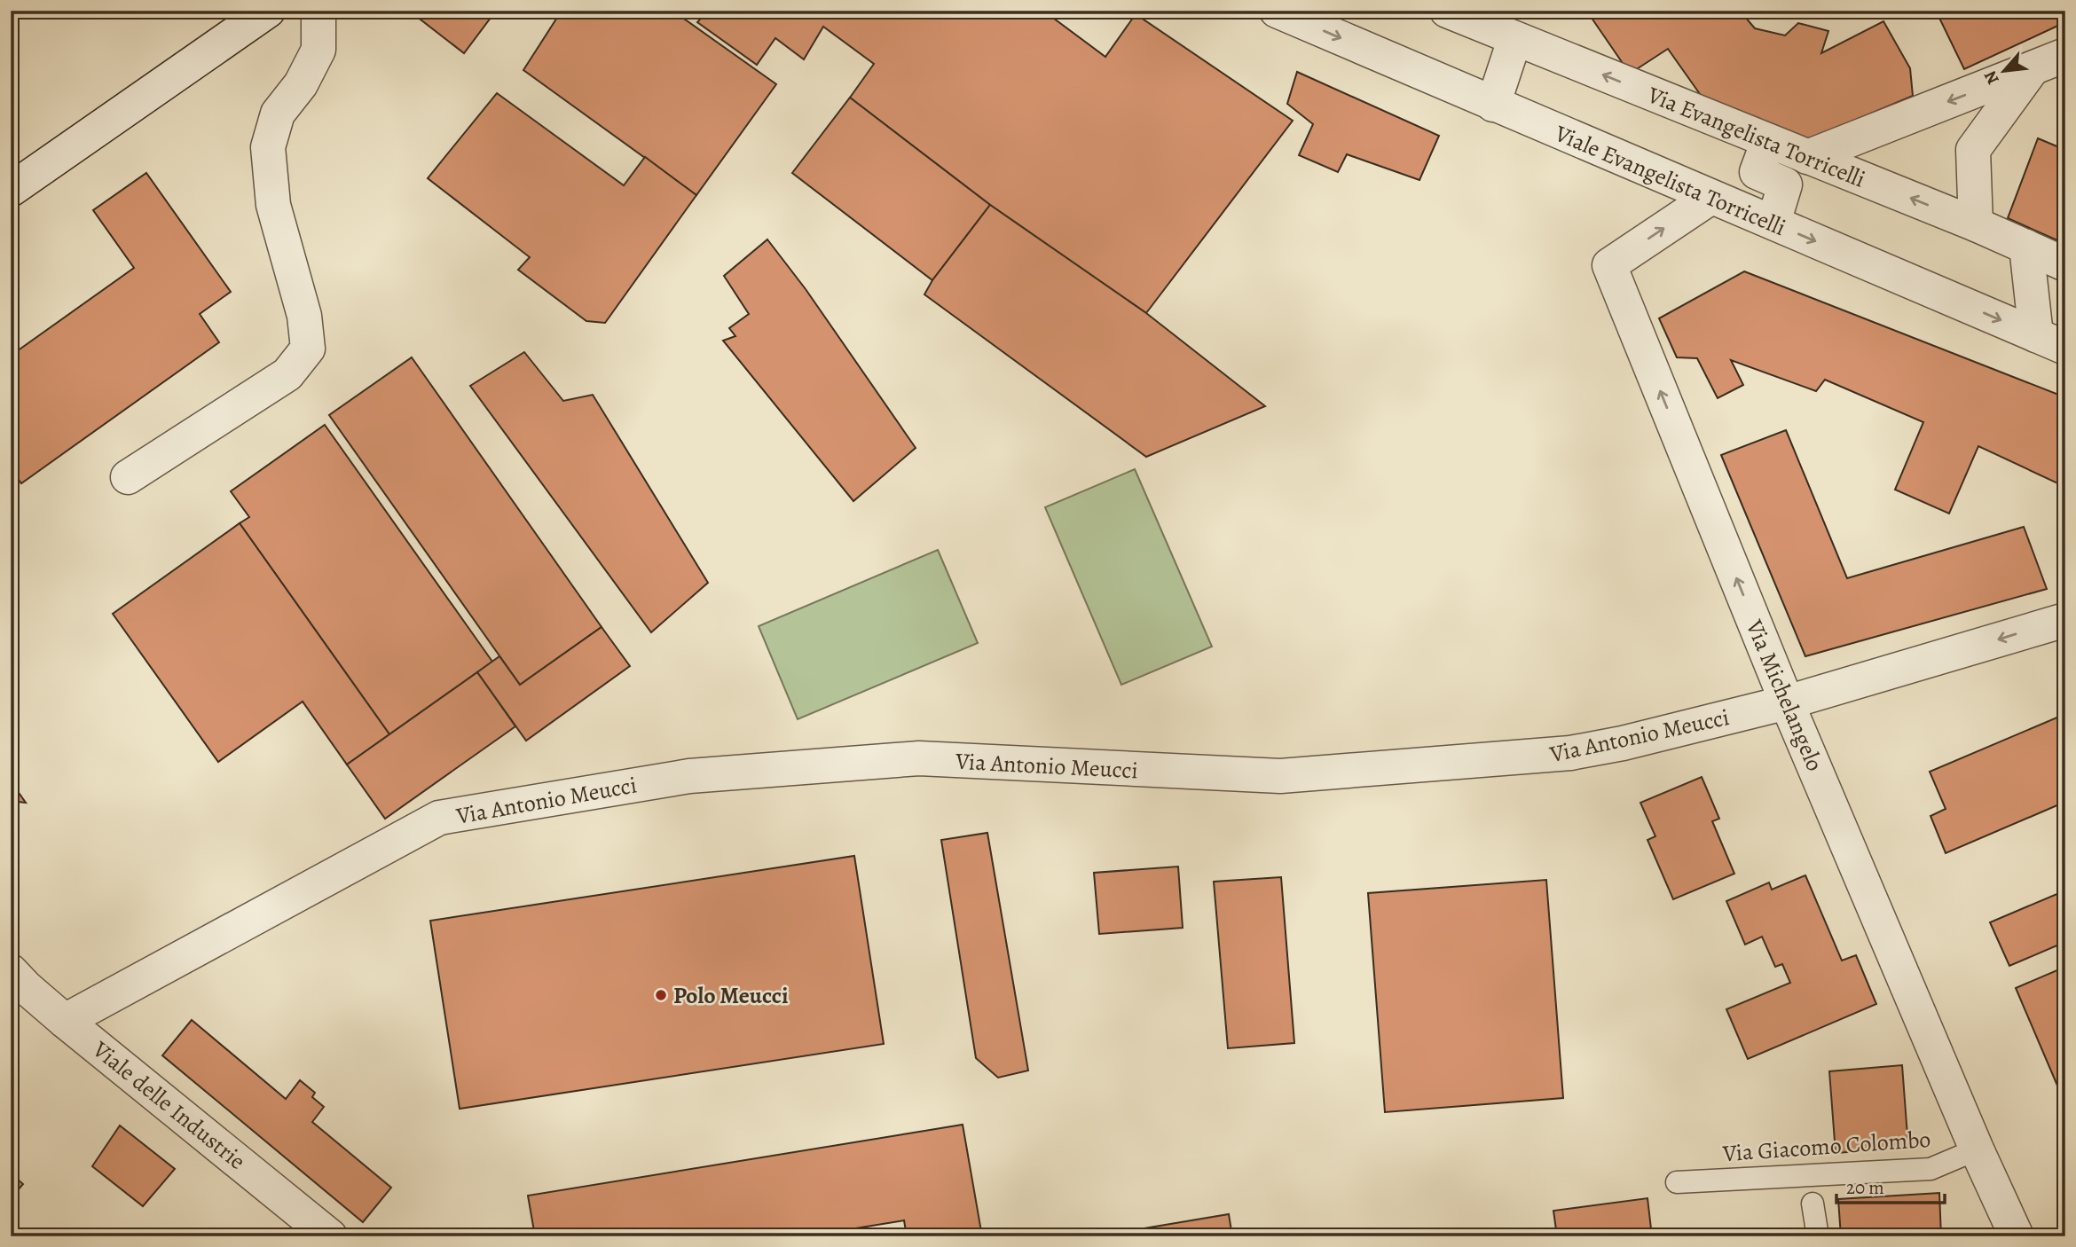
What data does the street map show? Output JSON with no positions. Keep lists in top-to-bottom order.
{
  "streets": {
    "street": [
      "Via Evangelista Torricelli",
      "Viale Evangelista Torricelli",
      "Via Michelangelo",
      "Via Antonio Meucci",
      "Viale delle Industrie"
    ],
    "lane": ["Via Giacomo Colombo"]
  },
  "crossings": [
    ["Viale Evangelista Torricelli", "Via Michelangelo"],
    ["Via Michelangelo", "Via Antonio Meucci"],
    ["Via Michelangelo", "Via Giacomo Colombo"],
    ["Via Antonio Meucci", "Viale delle Industrie"]
  ],
  "one_way": ["Via Evangelista Torricelli", "Viale Evangelista Torricelli", "Via Michelangelo"],
  "places": ["Polo Meucci"],
  "scale_bar": "20 m",
  "north": "bottom left"
}
